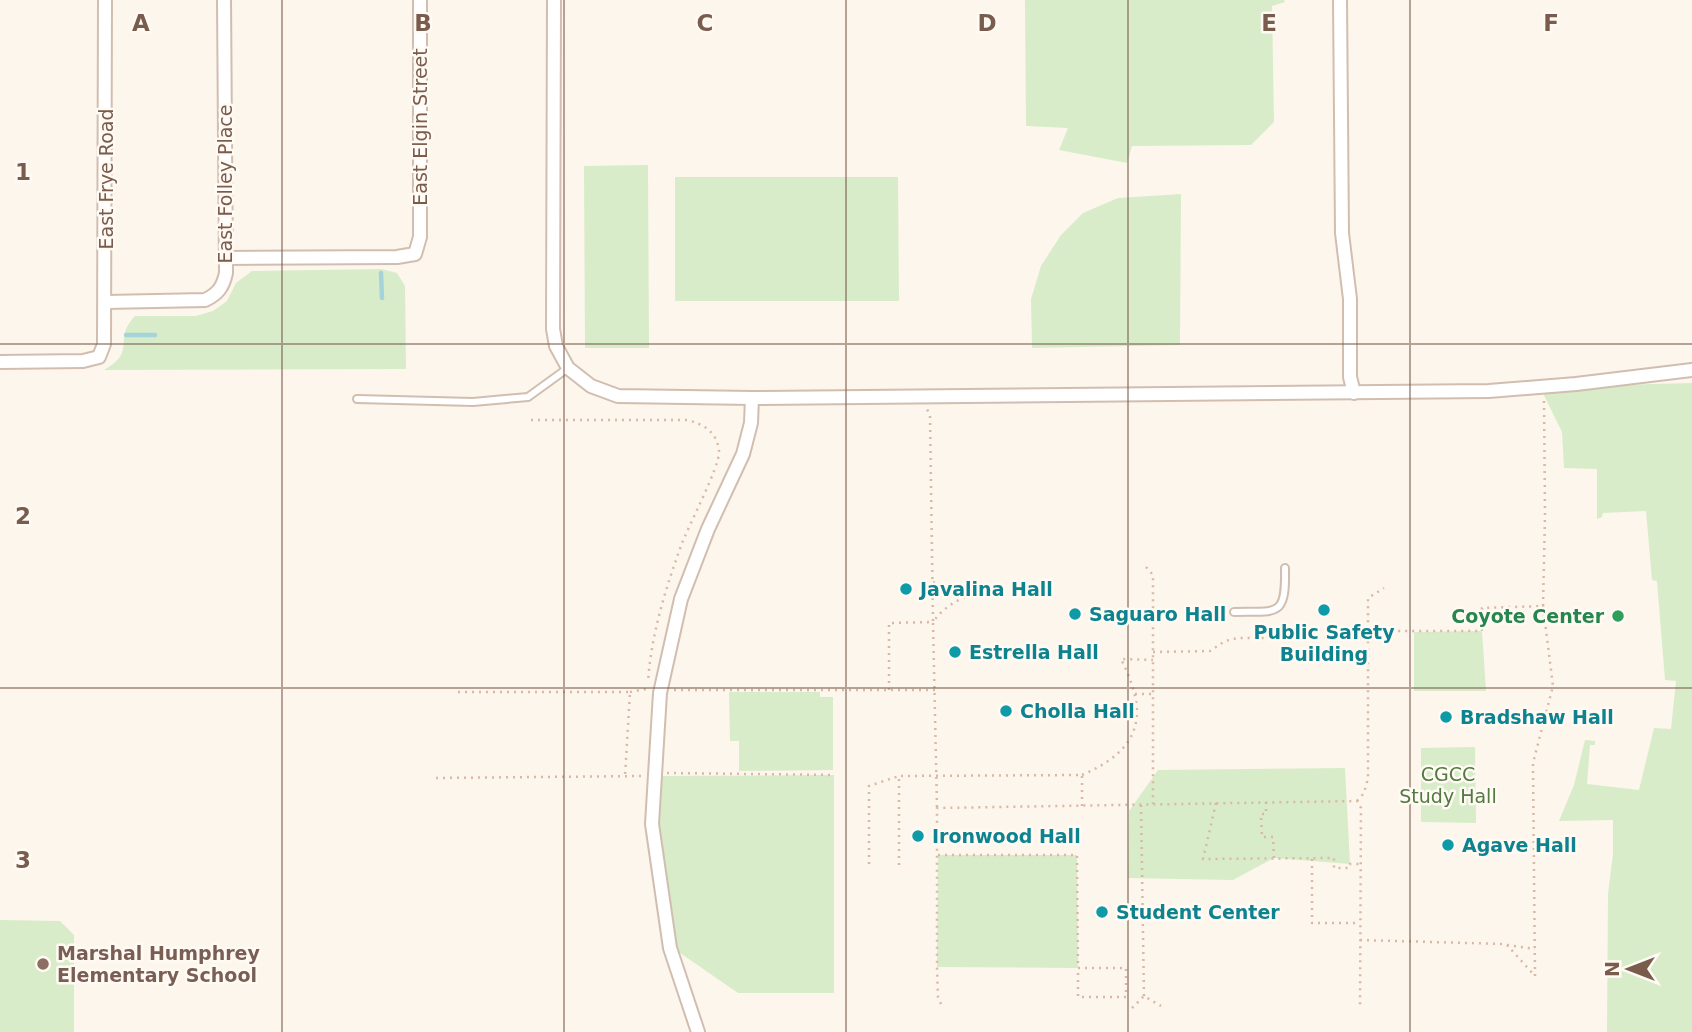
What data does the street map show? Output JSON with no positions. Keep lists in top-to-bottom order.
{
  "streets": {
    "street": ["East Elgin Street", "East Frye Road", "East Folley Place"]
  },
  "crossings": [
    ["East Elgin Street", "East Folley Place"],
    ["East Frye Road", "East Folley Place"]
  ],
  "parks": ["CGCC Study Hall"],
  "places": [
    "Javalina Hall",
    "Public Safety Building",
    "Saguaro Hall",
    "Coyote Center",
    "Estrella Hall",
    "Cholla Hall",
    "Bradshaw Hall",
    "Ironwood Hall",
    "Agave Hall",
    "Student Center",
    "Marshal Humphrey Elementary School"
  ],
  "north": "left",
  "grid": {
    "columns": [
      "A",
      "B",
      "C",
      "D",
      "E",
      "F"
    ],
    "rows": ["1", "2", "3"]
  }
}
